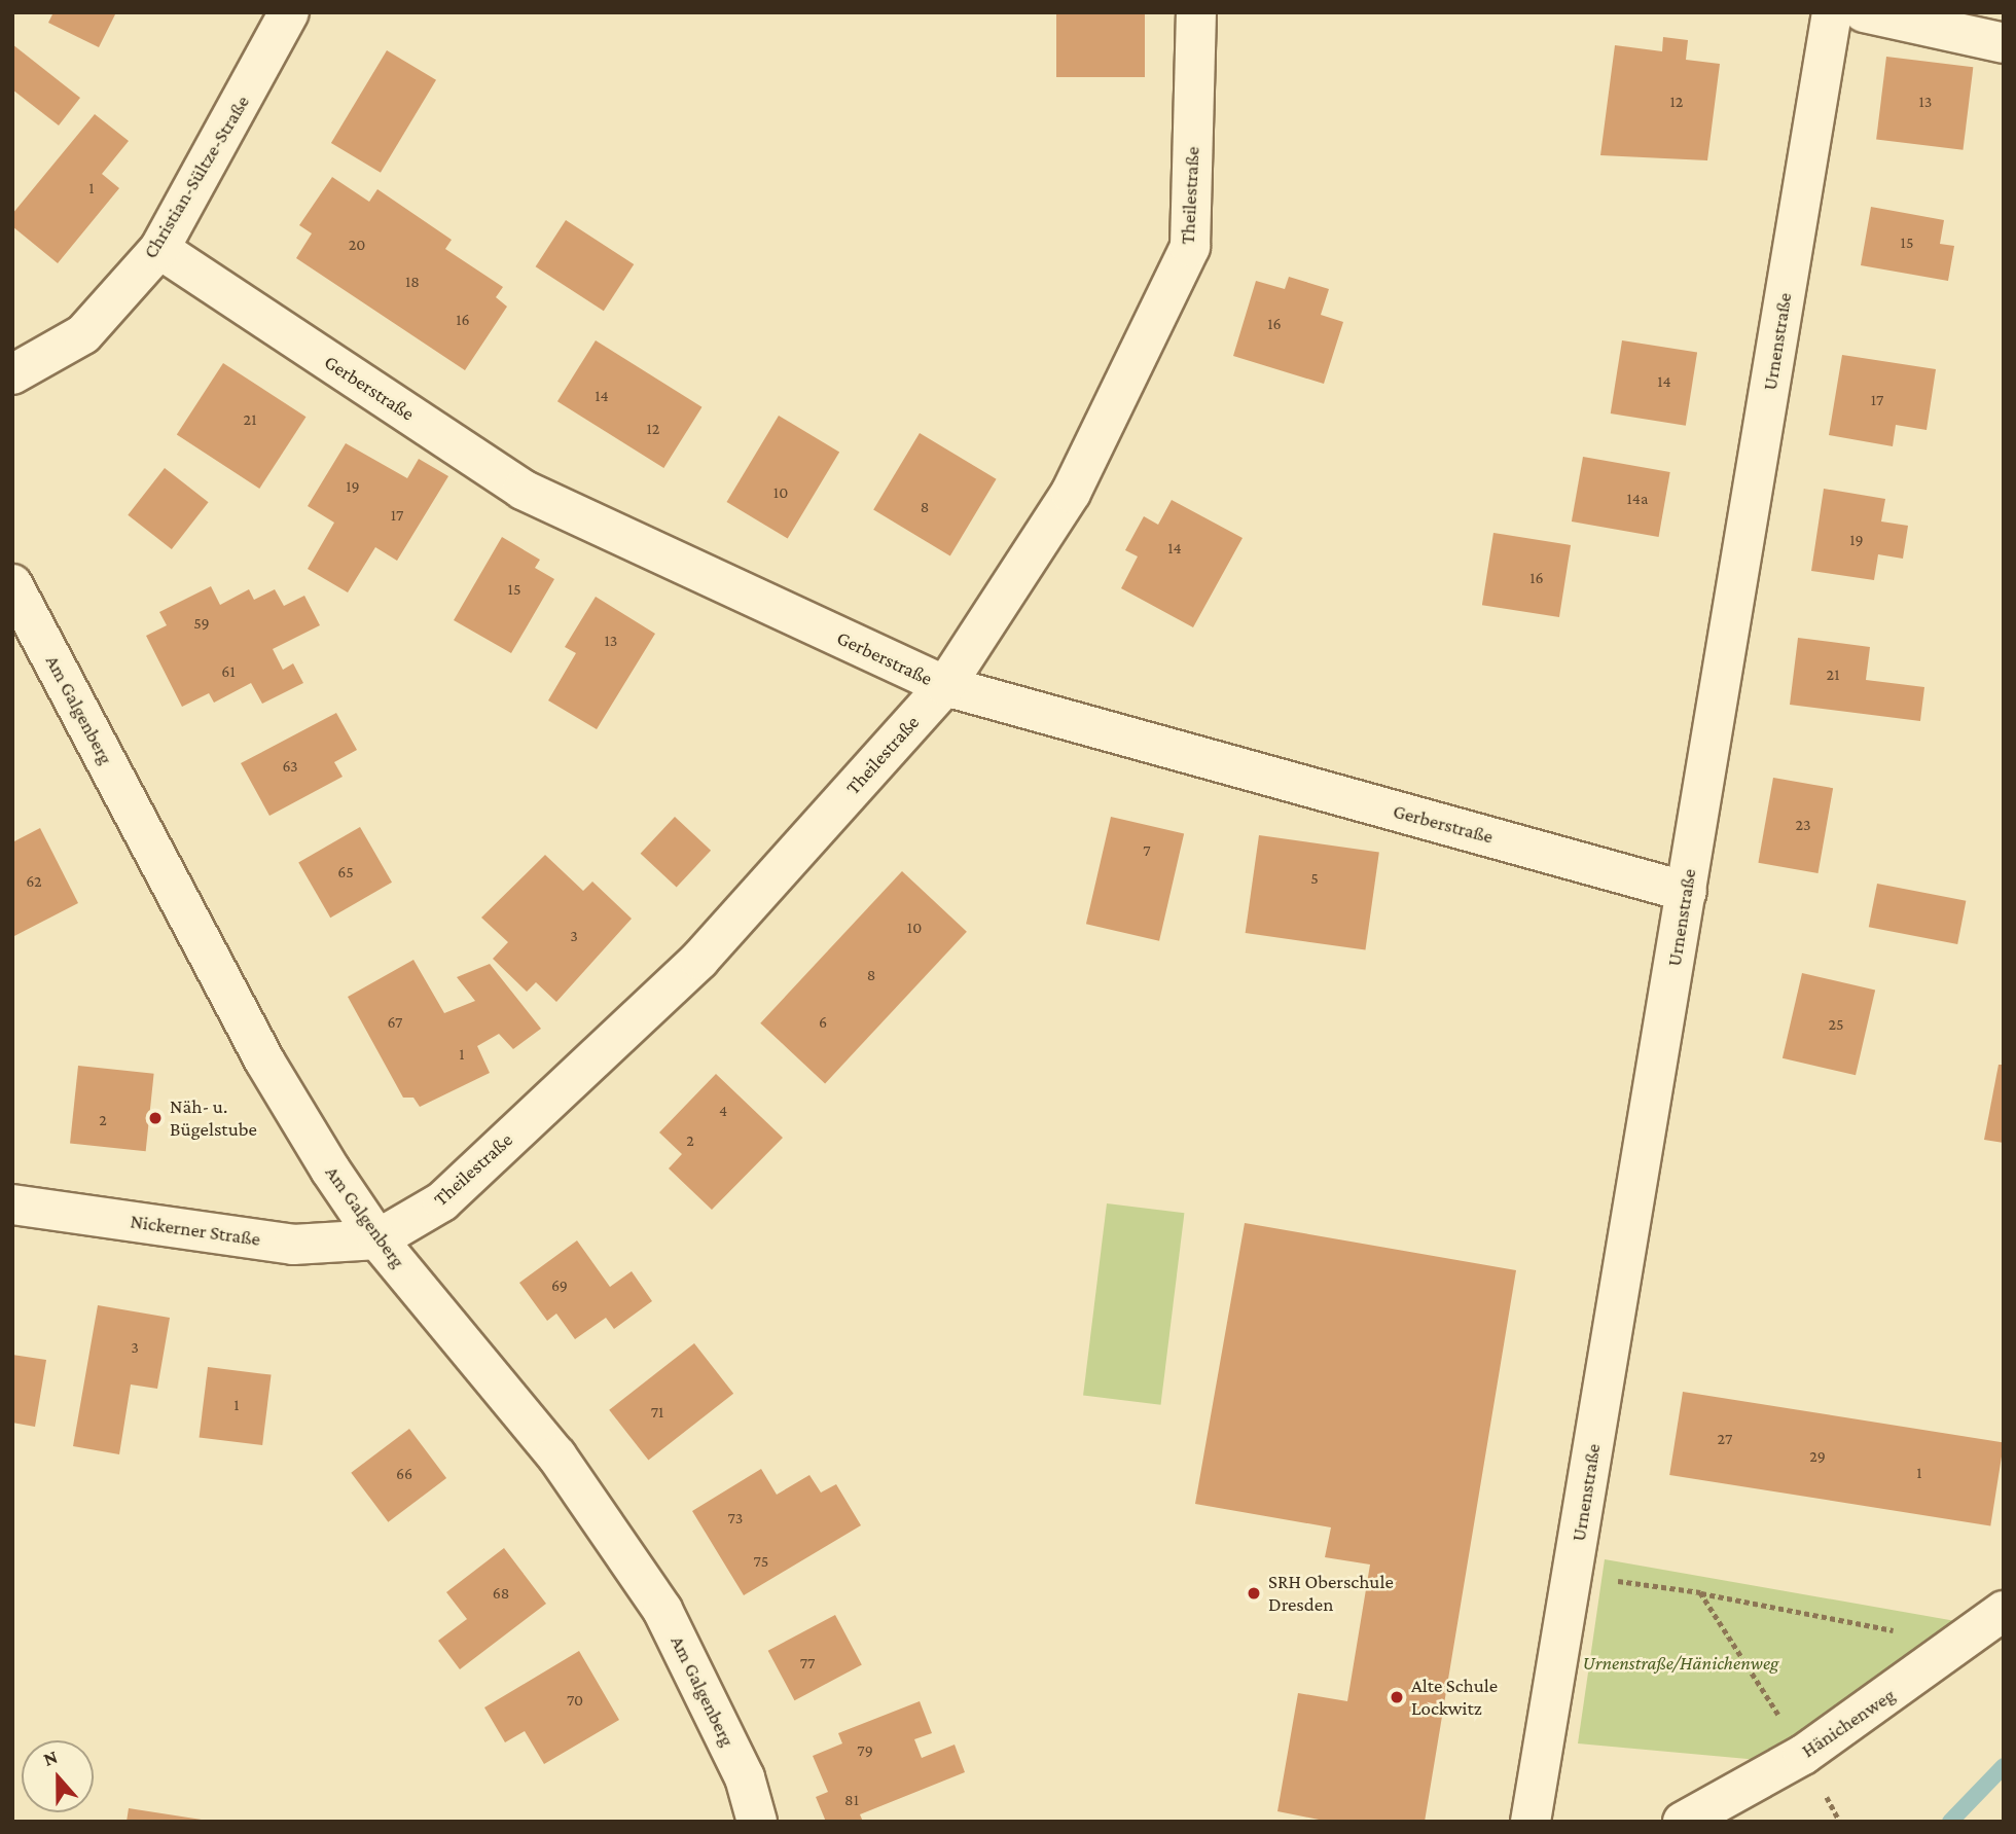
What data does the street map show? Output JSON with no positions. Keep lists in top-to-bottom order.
{
  "streets": {
    "street": [
      "Christian-Sültze-Straße",
      "Theilestraße",
      "Urnenstraße",
      "Gerberstraße",
      "Am Galgenberg",
      "Nickerner Straße",
      "Hänichenweg"
    ]
  },
  "crossings": [
    ["Christian-Sültze-Straße", "Gerberstraße"],
    ["Theilestraße", "Gerberstraße"],
    ["Theilestraße", "Am Galgenberg"],
    ["Theilestraße", "Nickerner Straße"],
    ["Urnenstraße", "Gerberstraße"],
    ["Am Galgenberg", "Nickerner Straße"]
  ],
  "parks": ["Urnenstraße/Hänichenweg"],
  "places": ["Näh- u. Bügelstube", "SRH Oberschule Dresden", "Alte Schule Lockwitz"],
  "house_numbers": [
    "12",
    "13",
    "1",
    "15",
    "20",
    "18",
    "16",
    "16",
    "14",
    "14",
    "17",
    "21",
    "12",
    "19",
    "10",
    "14a",
    "8",
    "17",
    "19",
    "14",
    "16",
    "15",
    "59",
    "13",
    "61",
    "21",
    "63",
    "23",
    "7",
    "65",
    "5",
    "62",
    "10",
    "3",
    "8",
    "67",
    "6",
    "25",
    "1",
    "4",
    "2",
    "2",
    "69",
    "3",
    "1",
    "71",
    "27",
    "29",
    "1",
    "66",
    "73",
    "75",
    "68",
    "77",
    "70",
    "79",
    "81"
  ],
  "north": "top"
}
